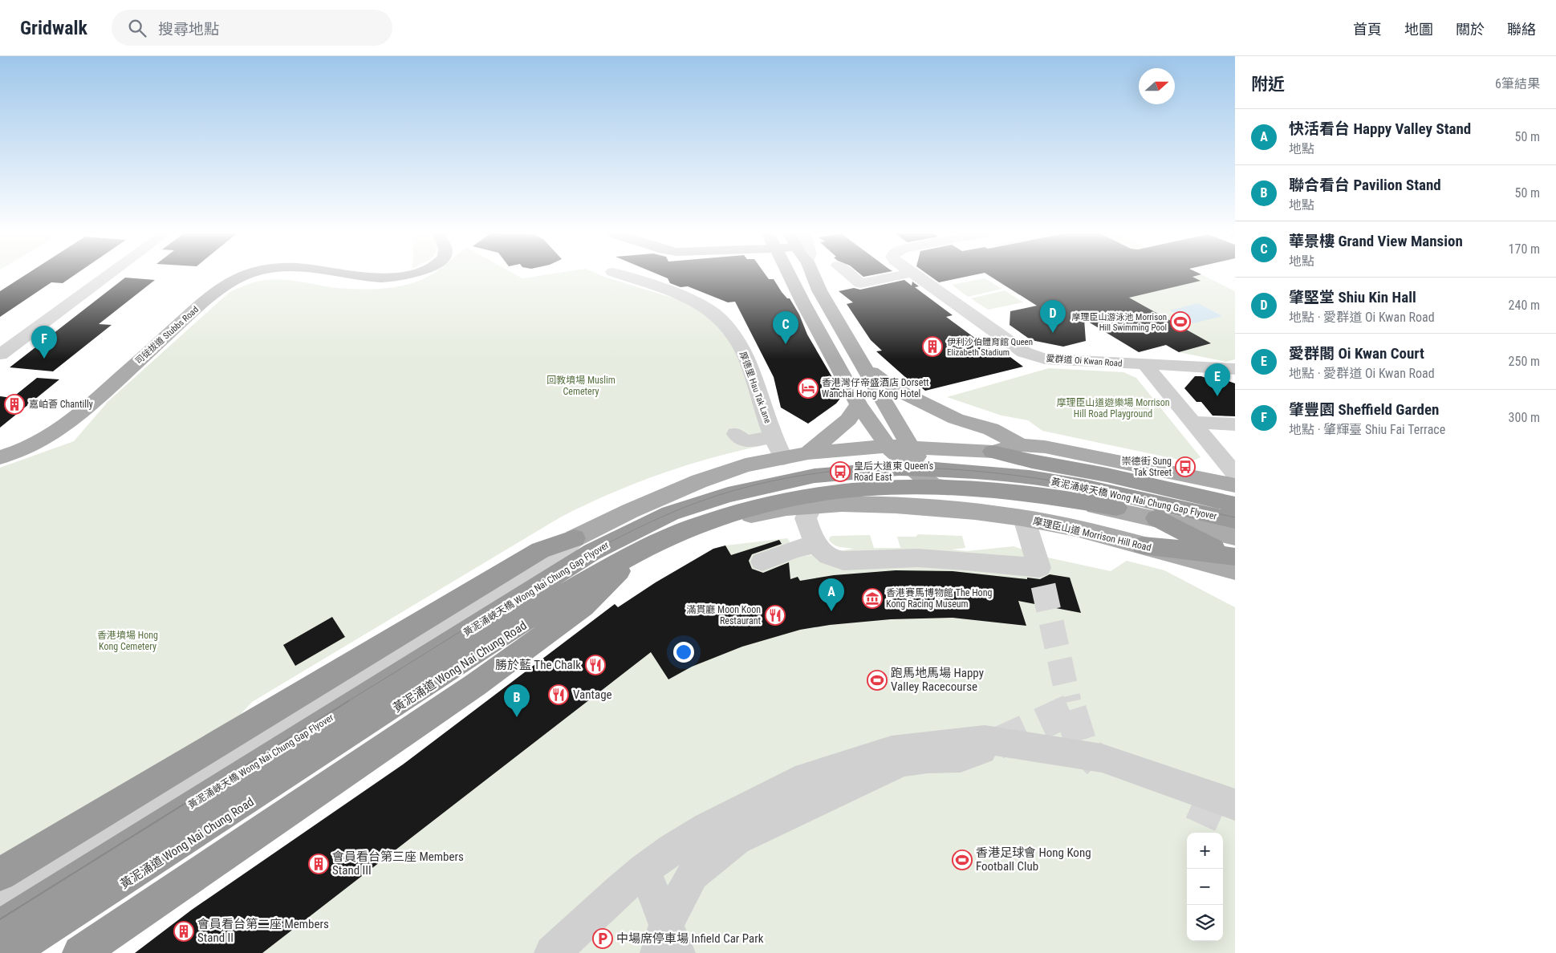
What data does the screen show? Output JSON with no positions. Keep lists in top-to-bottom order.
{
  "streets": {
    "highway": ["黃泥涌峽天橋 Wong Nai Chung Gap Flyover"],
    "main road": ["司徒拔道 Stubbs Road", "摩理臣山道 Morrison Hill Road", "黃泥涌道 Wong Nai Chung Road"],
    "street": ["愛群道 Oi Kwan Road", "厚德里 Hau Tak Lane"]
  },
  "crossings": [
    ["黃泥涌峽天橋 Wong Nai Chung Gap Flyover", "摩理臣山道 Morrison Hill Road"],
    ["摩理臣山道 Morrison Hill Road", "黃泥涌道 Wong Nai Chung Road"]
  ],
  "parks": ["回教墳場 Muslim Cemetery", "摩理臣山道遊樂場 Morrison Hill Road Playground", "香港墳場 Hong Kong Cemetery"],
  "places": {
    "sports": ["摩理臣山游泳池 Morrison Hill Swimming Pool", "跑馬地馬場 Happy Valley Racecourse", "香港足球會 Hong Kong Football Club"],
    "building": [
      "伊利沙伯體育館 Queen Elizabeth Stadium",
      "嘉岶薈 Chantilly",
      "會員看台第三座 Members Stand III",
      "會員看台第二座 Members Stand II"
    ],
    "hotel": ["香港灣仔帝盛酒店 Dorsett Wanchai Hong Kong Hotel"],
    "bus stop": ["崇德街 Sung Tak Street", "皇后大道東 Queen's Road East"],
    "museum": ["香港賽馬博物館 The Hong Kong Racing Museum"],
    "restaurant": ["滿貫廳 Moon Koon Restaurant", "勝於藍 The Chalk", "Vantage"],
    "parking": ["中場席停車場 Infield Car Park"]
  },
  "north": "right",
  "page": {
    "header": "Gridwalk",
    "search": "搜尋地點",
    "nav": [
      "首頁",
      "地圖",
      "關於",
      "聯絡"
    ],
    "heading": ["附近", "6筆結果"],
    "list": [
      {
        "mark": "A",
        "name": "快活看台 Happy Valley Stand",
        "note": "地點",
        "value": "50 m"
      },
      {
        "mark": "B",
        "name": "聯合看台 Pavilion Stand",
        "note": "地點",
        "value": "50 m"
      },
      {
        "mark": "C",
        "name": "華景樓 Grand View Mansion",
        "note": "地點",
        "value": "170 m"
      },
      {
        "mark": "D",
        "name": "肇堅堂 Shiu Kin Hall",
        "note": "地點 · 愛群道 Oi Kwan Road",
        "value": "240 m"
      },
      {
        "mark": "E",
        "name": "愛群閣 Oi Kwan Court",
        "note": "地點 · 愛群道 Oi Kwan Road",
        "value": "250 m"
      },
      {
        "mark": "F",
        "name": "肇豐園 Sheffield Garden",
        "note": "地點 · 肇輝臺 Shiu Fai Terrace",
        "value": "300 m"
      }
    ],
    "pins": [
      "D",
      "C",
      "F",
      "E",
      "A",
      "B"
    ],
    "map_buttons": ["+", "−"]
  }
}
